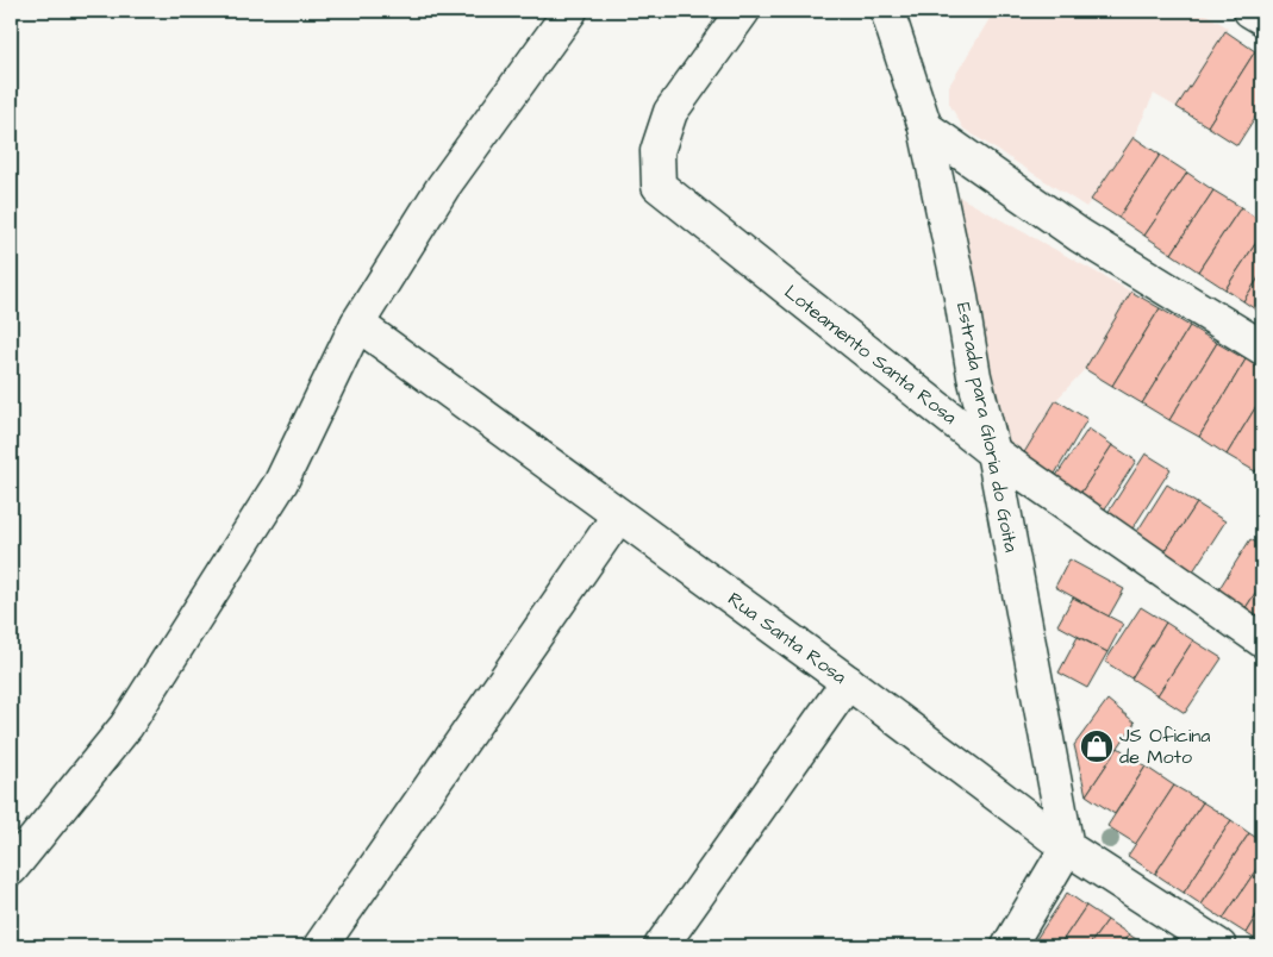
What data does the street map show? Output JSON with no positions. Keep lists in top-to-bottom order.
{
  "streets": {
    "street": ["Loteamento Santa Rosa", "Estrada para Gloria do Goita", "Rua Santa Rosa"]
  },
  "crossings": [
    ["Loteamento Santa Rosa", "Estrada para Gloria do Goita"],
    ["Estrada para Gloria do Goita", "Rua Santa Rosa"]
  ],
  "places": {
    "shop": ["JS Oficina de Moto"]
  }
}
